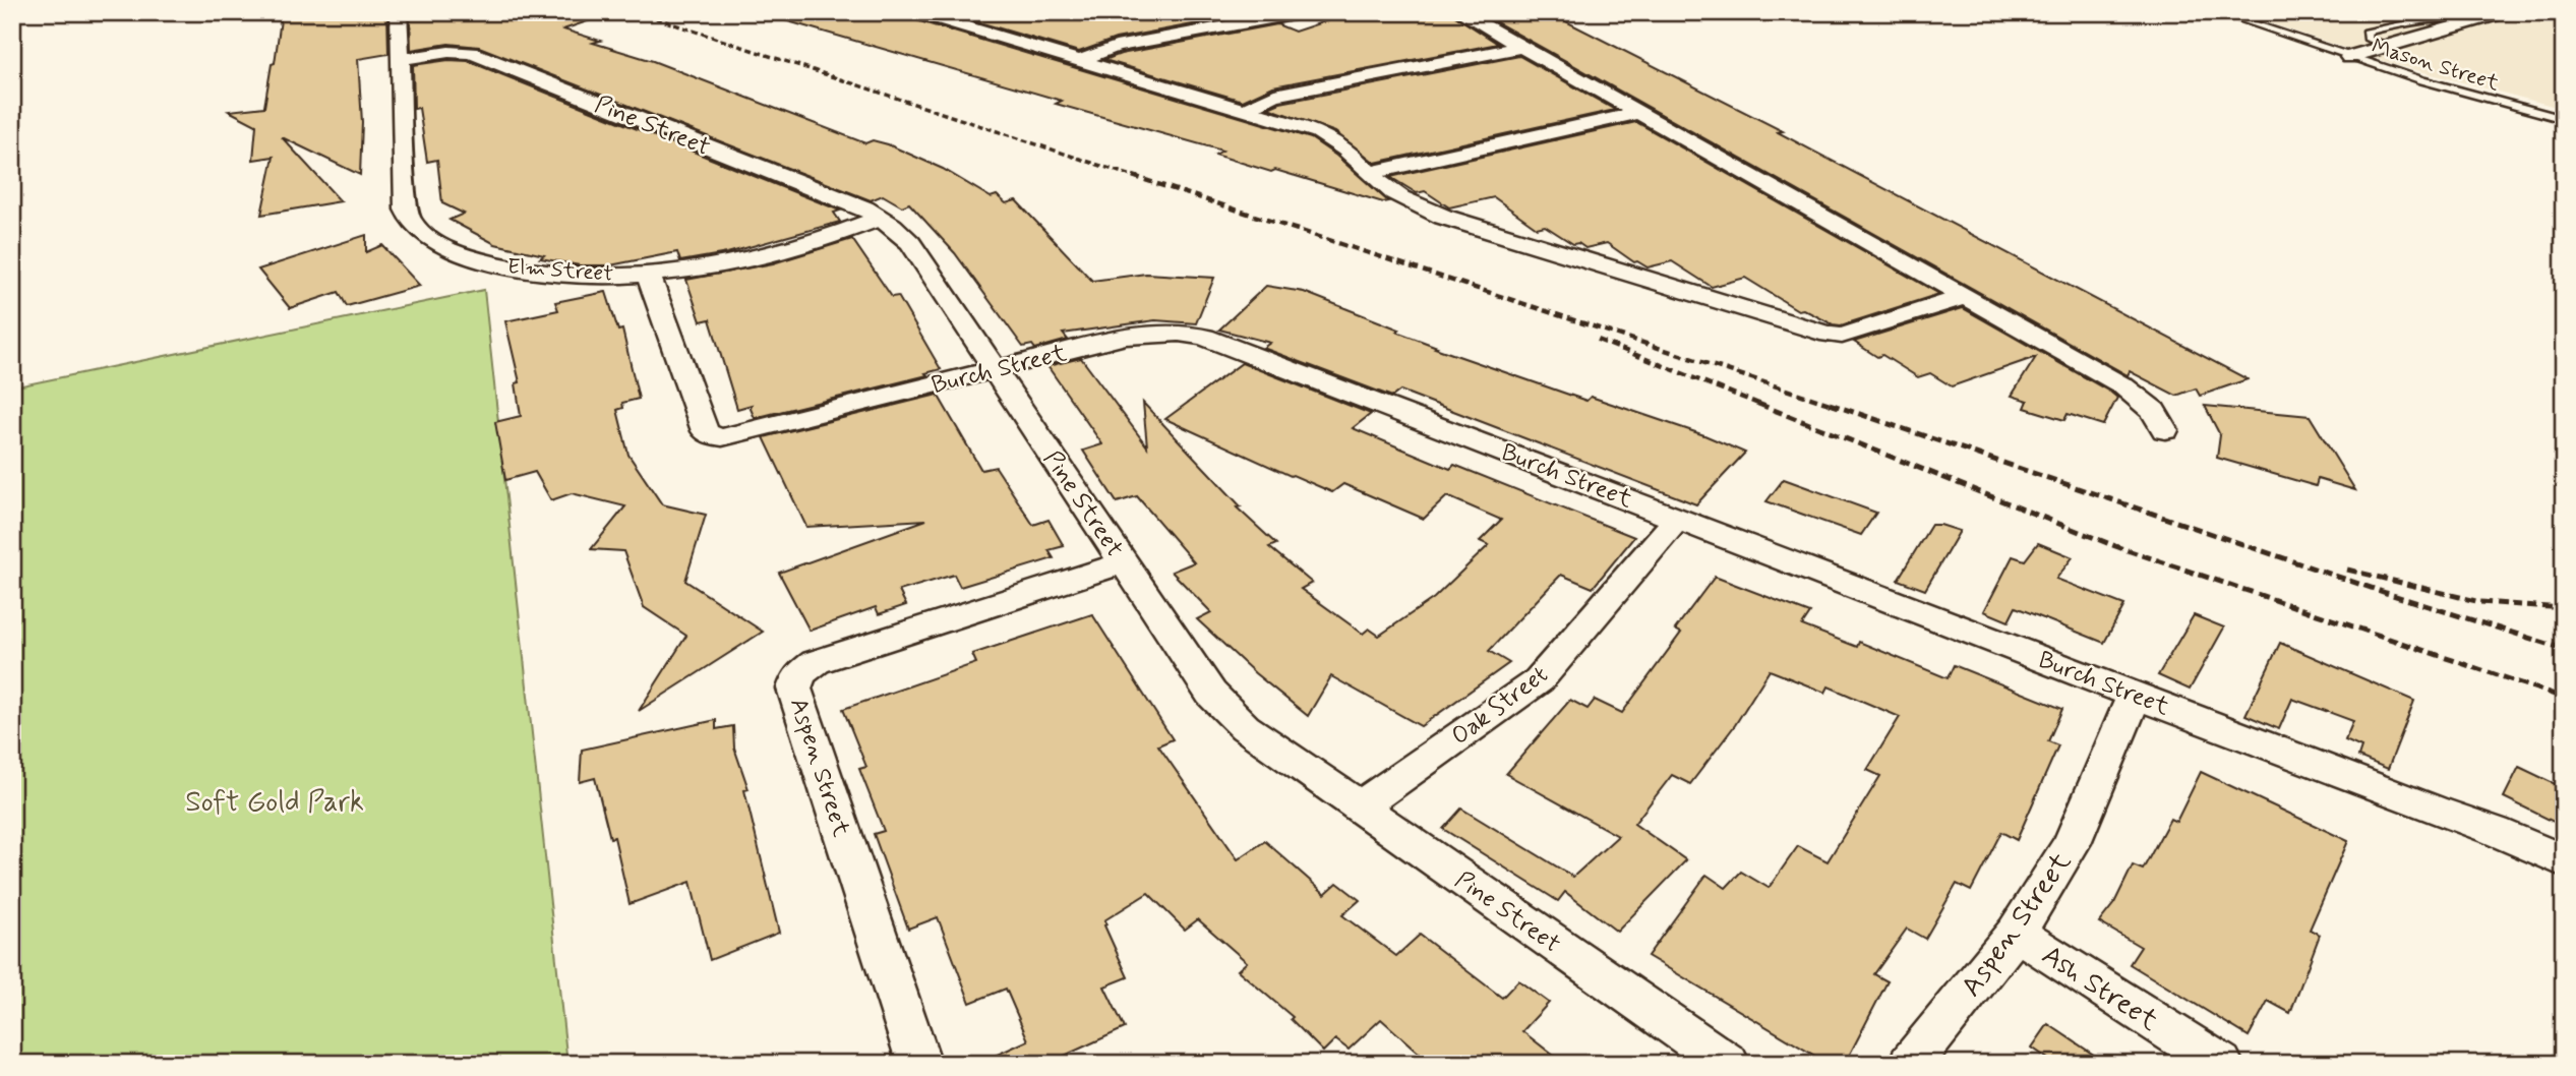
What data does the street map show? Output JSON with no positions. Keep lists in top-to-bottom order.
{
  "streets": {
    "street": [
      "Pine Street",
      "Elm Street",
      "Burch Street",
      "Oak Street",
      "Aspen Street",
      "Ash Street"
    ],
    "lane": ["Mason Street"]
  },
  "crossings": [
    ["Pine Street", "Elm Street"],
    ["Pine Street", "Burch Street"],
    ["Pine Street", "Oak Street"],
    ["Pine Street", "Aspen Street"],
    ["Elm Street", "Burch Street"],
    ["Burch Street", "Oak Street"],
    ["Burch Street", "Aspen Street"],
    ["Aspen Street", "Ash Street"]
  ],
  "parks": ["Soft Gold Park"]
}
